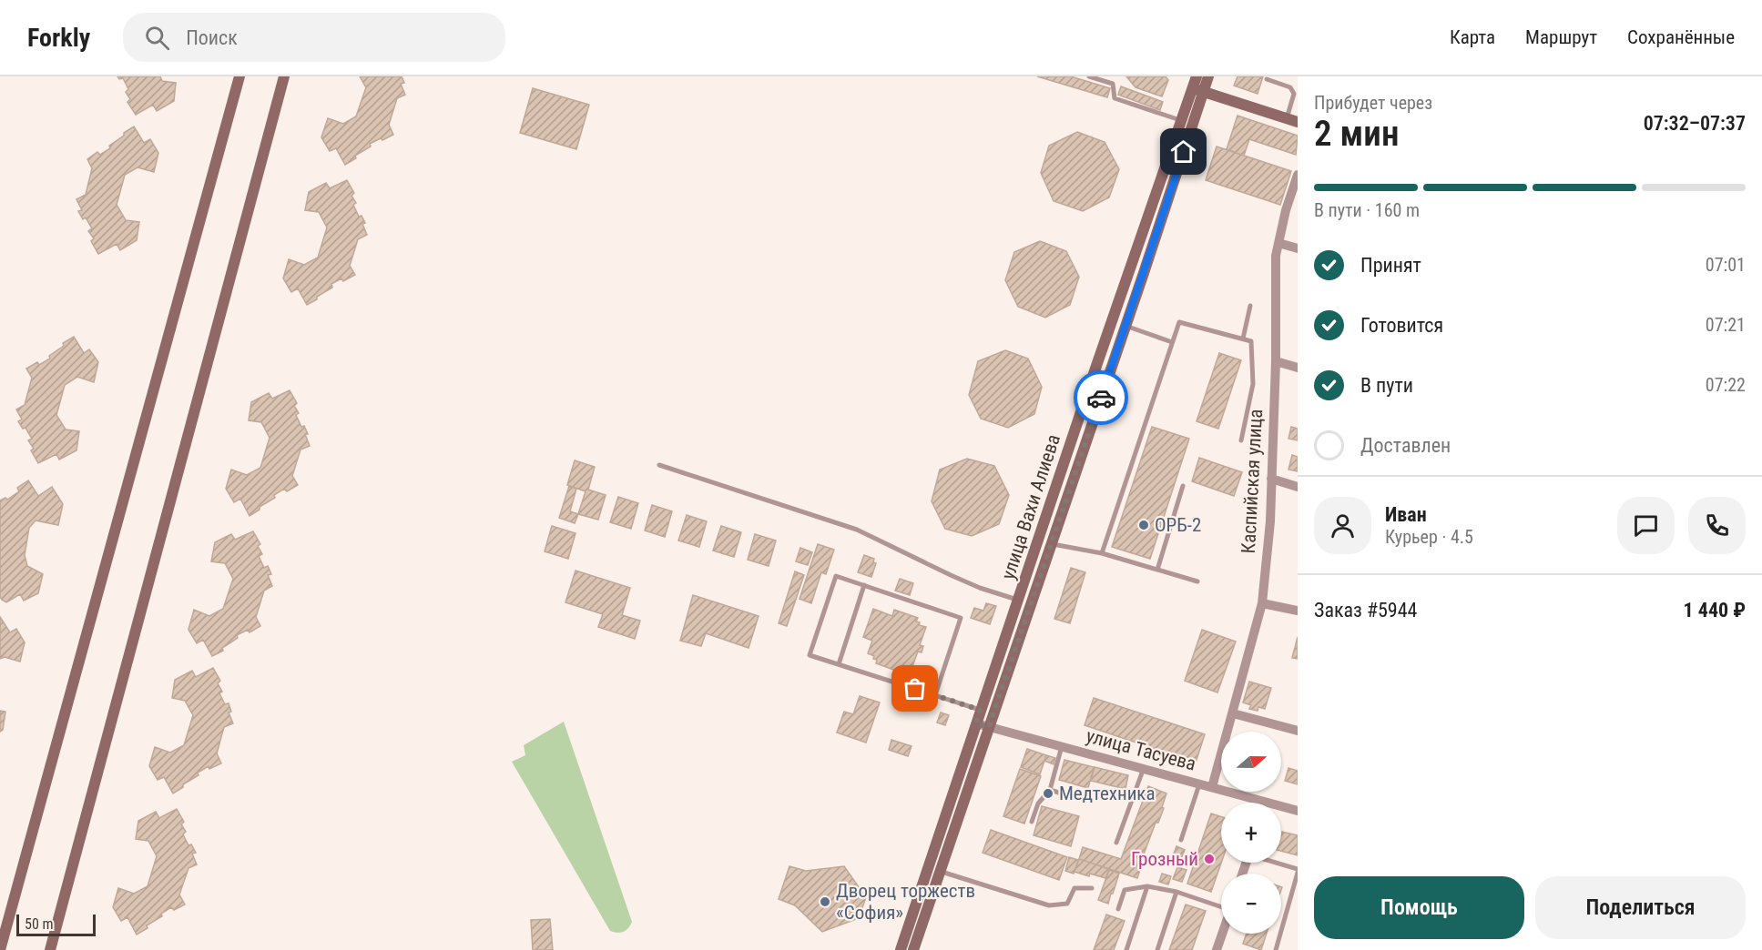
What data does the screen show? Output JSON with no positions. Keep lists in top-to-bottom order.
{
  "streets": {
    "main road": ["улица Вахи Алиева"],
    "street": ["Каспийская улица", "улица Тасуева"]
  },
  "crossings": [
    ["Каспийская улица", "улица Тасуева"],
    ["улица Вахи Алиева", "улица Тасуева"]
  ],
  "places": [
    "ОРБ-2",
    "Медтехника",
    "Грозный",
    "Дворец торжеств «София»"
  ],
  "scale_bar": "50 m",
  "north": "right",
  "page": {
    "header": "Forkly",
    "search": "Поиск",
    "nav": ["Карта", "Маршрут", "Сохранённые"],
    "heading": ["2 мин", "Прибудет через", "07:32–07:37"],
    "panel": [
      "Иван",
      "Курьер · 4.5",
      "Заказ #5944",
      "1 440 ₽"
    ],
    "bar": "В пути · 160 m",
    "list": [
      ["Принят", "07:01"],
      ["Готовится", "07:21"],
      ["В пути", "07:22"],
      "Доставлен"
    ],
    "map_buttons": ["+", "−"],
    "buttons": ["Помощь", "Поделиться"],
    "scale": "50 m"
  }
}
